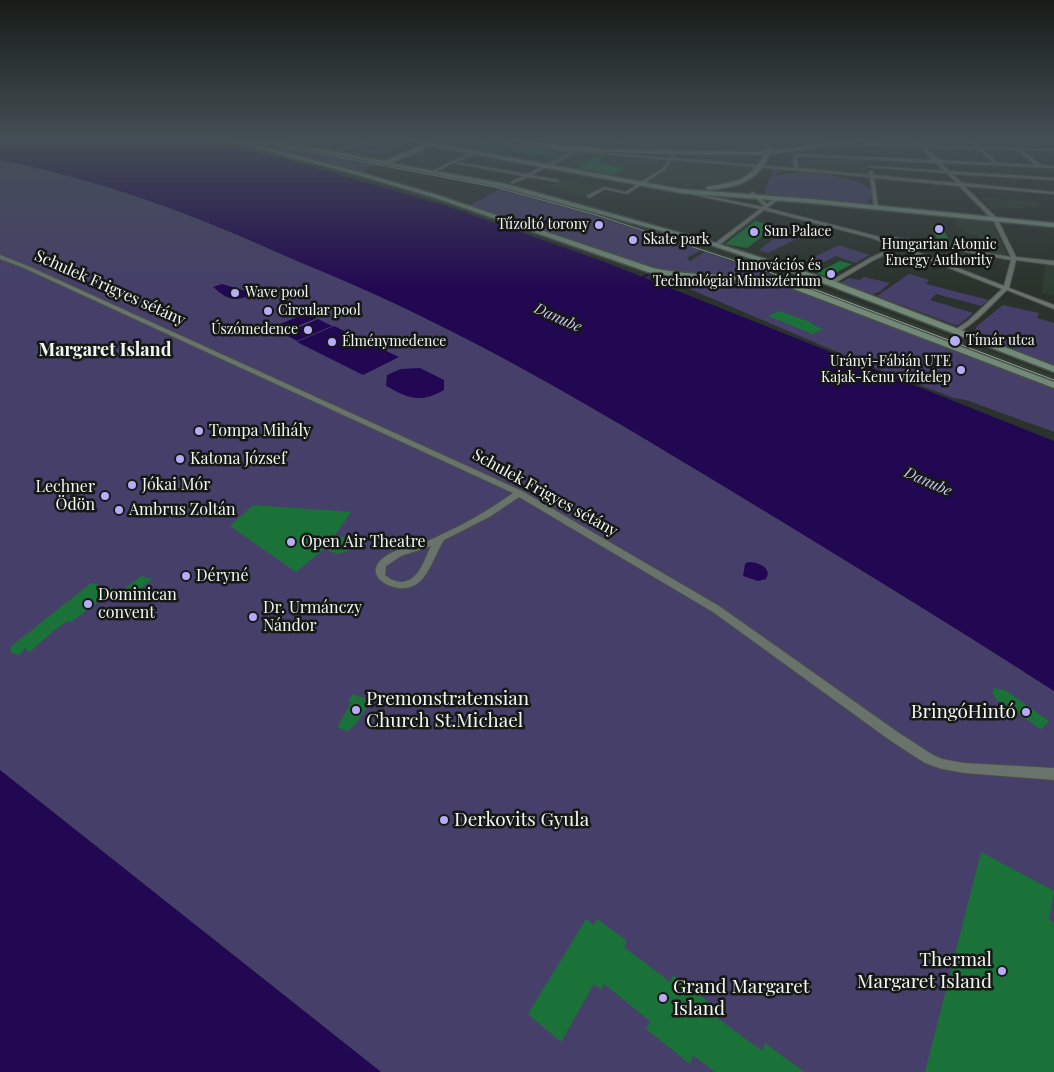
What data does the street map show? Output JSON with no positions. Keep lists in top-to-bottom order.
{
  "streets": {
    "street": ["Schulek Frigyes sétány"]
  },
  "districts": ["Margaret Island"],
  "water": ["Danube"],
  "places": [
    "Tűzoltó torony",
    "Hungarian Atomic Energy Authority",
    "Sun Palace",
    "Skate park",
    "Innovációs és Technológiai Minisztérium",
    "Wave pool",
    "Circular pool",
    "Úszómedence",
    "Tímár utca",
    "Élménymedence",
    "Urányi-Fábián UTE Kajak-Kenu vízitelep",
    "Tompa Mihály",
    "Katona József",
    "Jókai Mór",
    "Lechner Ödön",
    "Ambrus Zoltán",
    "Open Air Theatre",
    "Déryné",
    "Dominican convent",
    "Dr. Urmánczy Nándor",
    "Premonstratensian Church St.Michael",
    "BringóHintó",
    "Derkovits Gyula",
    "Thermal Margaret Island",
    "Grand Margaret Island"
  ]
}
